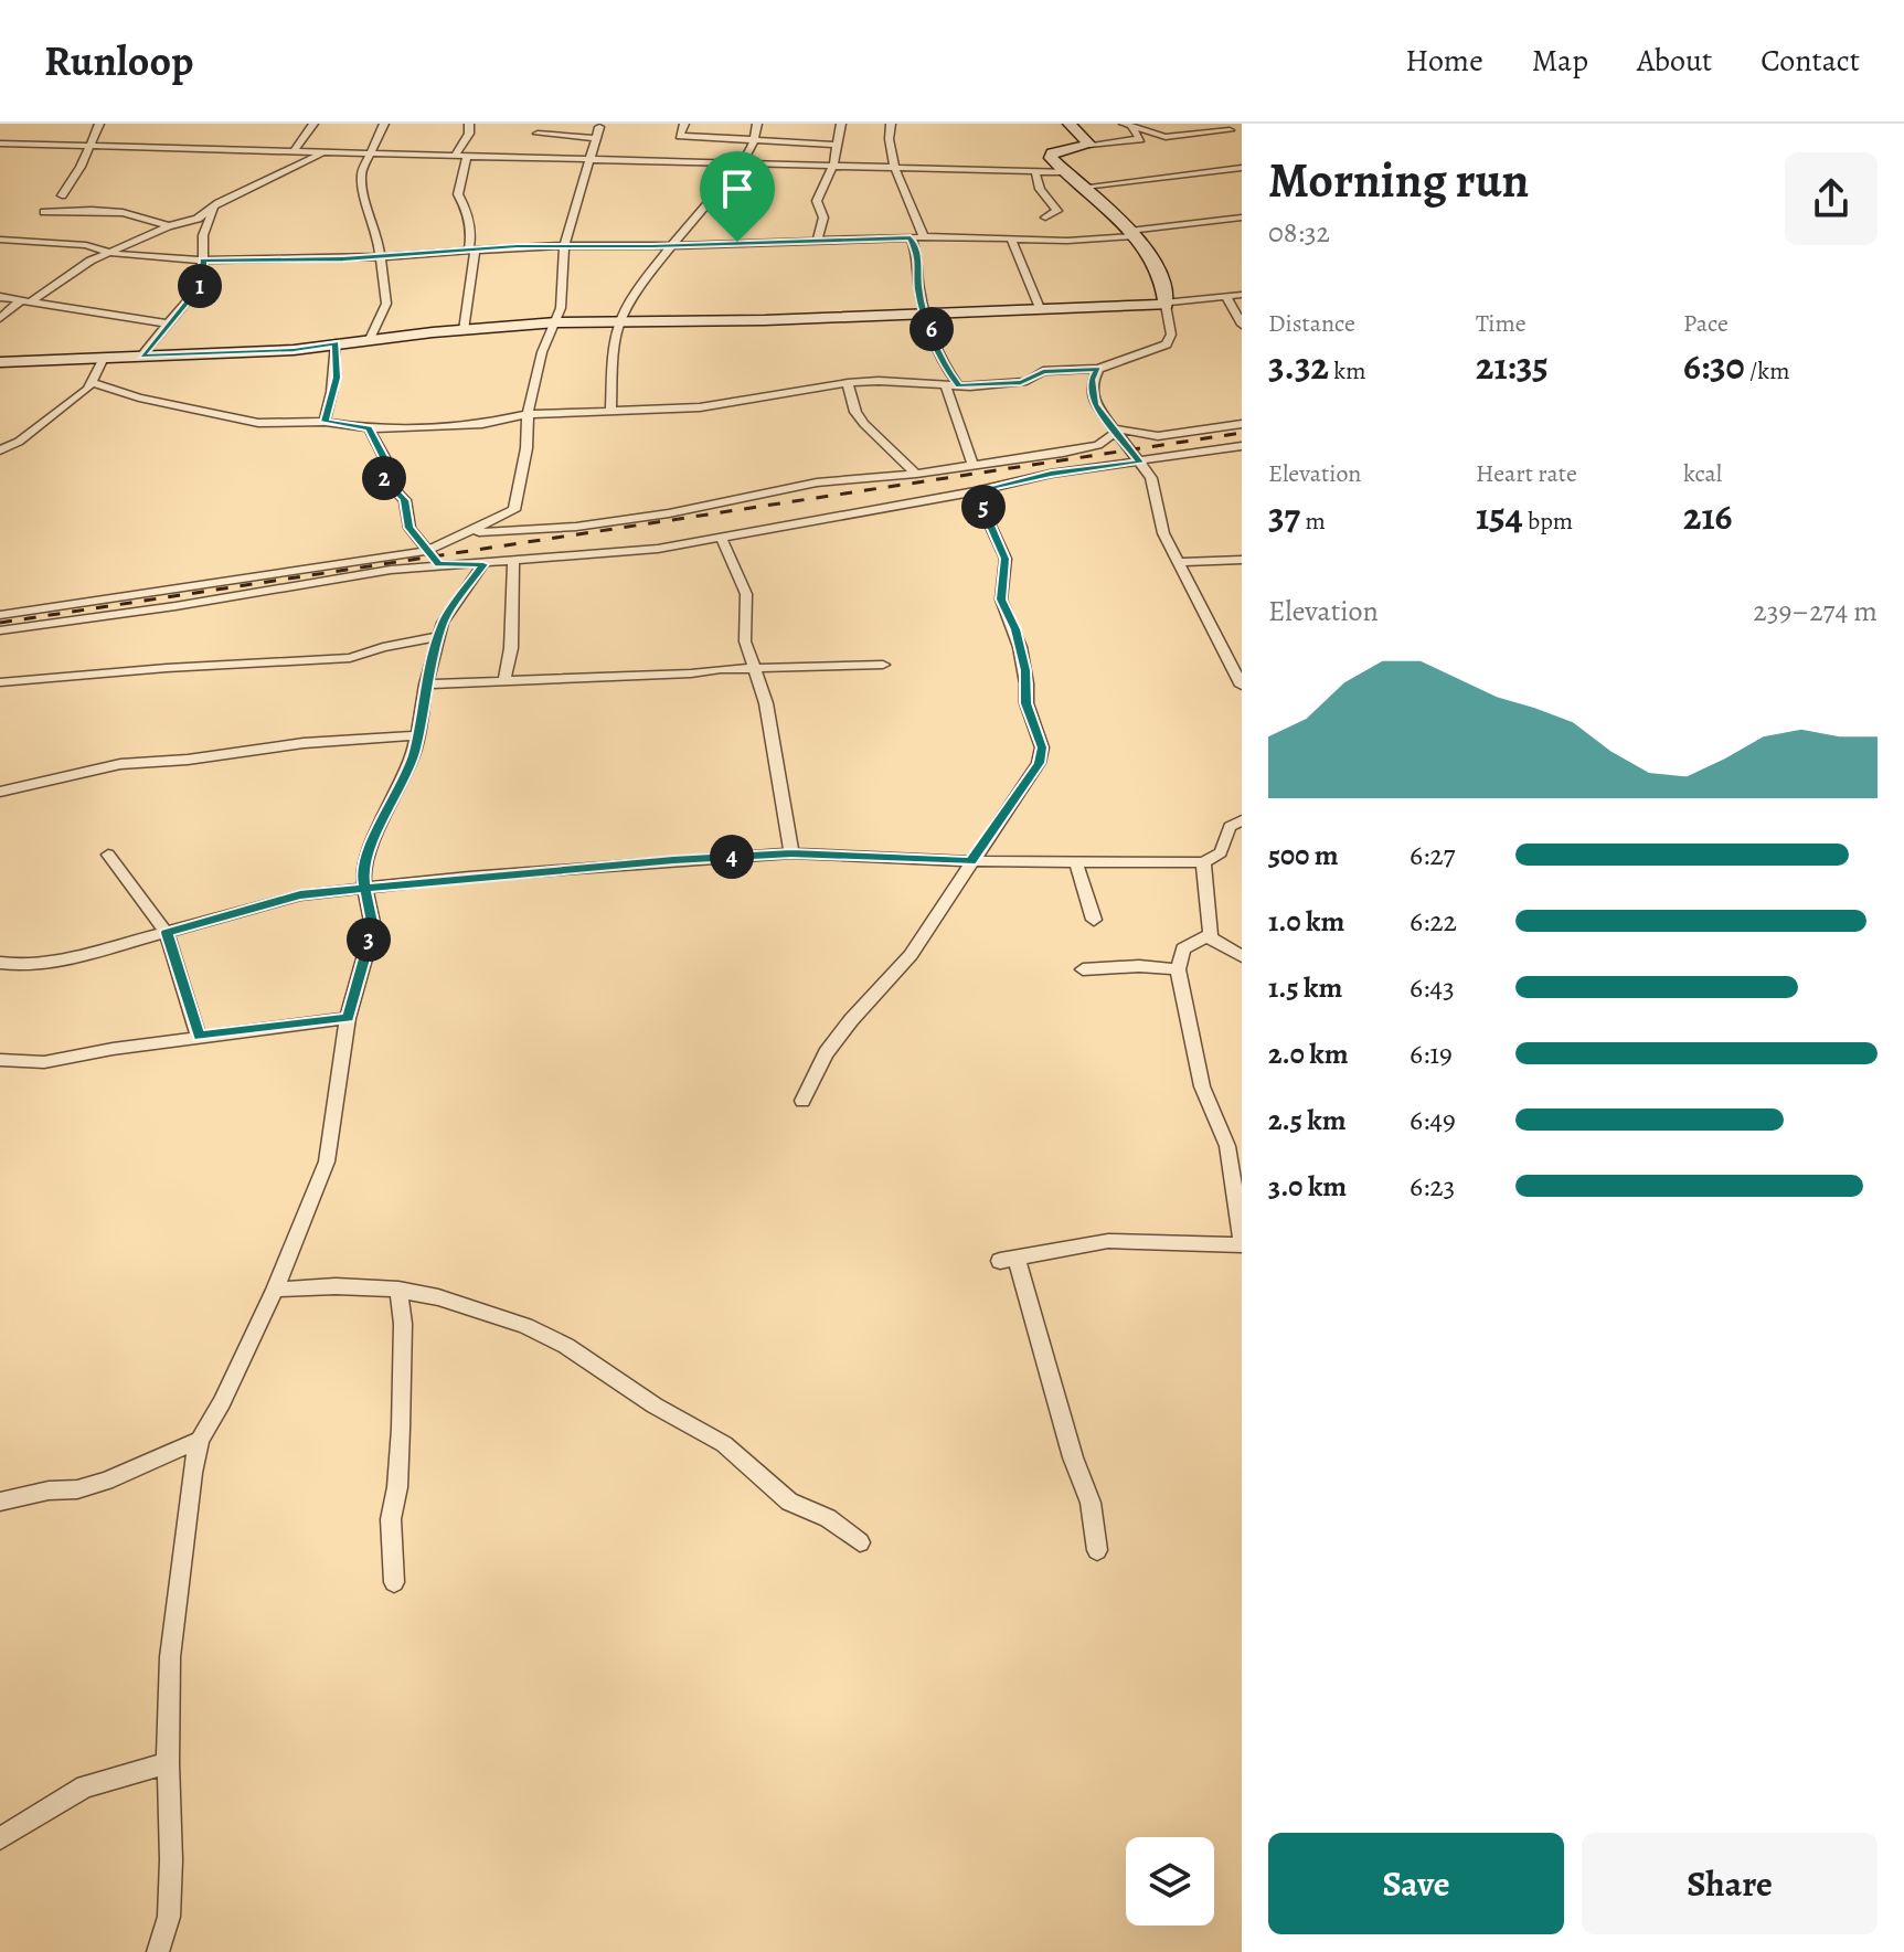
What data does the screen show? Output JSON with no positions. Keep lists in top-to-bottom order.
{
  "page": {
    "header": "Runloop",
    "nav": [
      "Home",
      "Map",
      "About",
      "Contact"
    ],
    "heading": ["Morning run", "08:32"],
    "pins": [
      "1",
      "6",
      "2",
      "5",
      "4",
      "3"
    ],
    "stats": [
      ["Distance", "3.32 km"],
      ["Time", "21:35"],
      ["Pace", "6:30 /km"],
      ["Elevation", "37 m"],
      ["Heart rate", "154 bpm"],
      ["kcal", "216"]
    ],
    "chart": ["Elevation", "239–274 m"],
    "list": [
      {
        "name": "500 m",
        "note": "6:27"
      },
      {
        "name": "1.0 km",
        "note": "6:22"
      },
      {
        "name": "1.5 km",
        "note": "6:43"
      },
      {
        "name": "2.0 km",
        "note": "6:19"
      },
      {
        "name": "2.5 km",
        "note": "6:49"
      },
      {
        "name": "3.0 km",
        "note": "6:23"
      }
    ],
    "buttons": ["Save", "Share"]
  }
}
